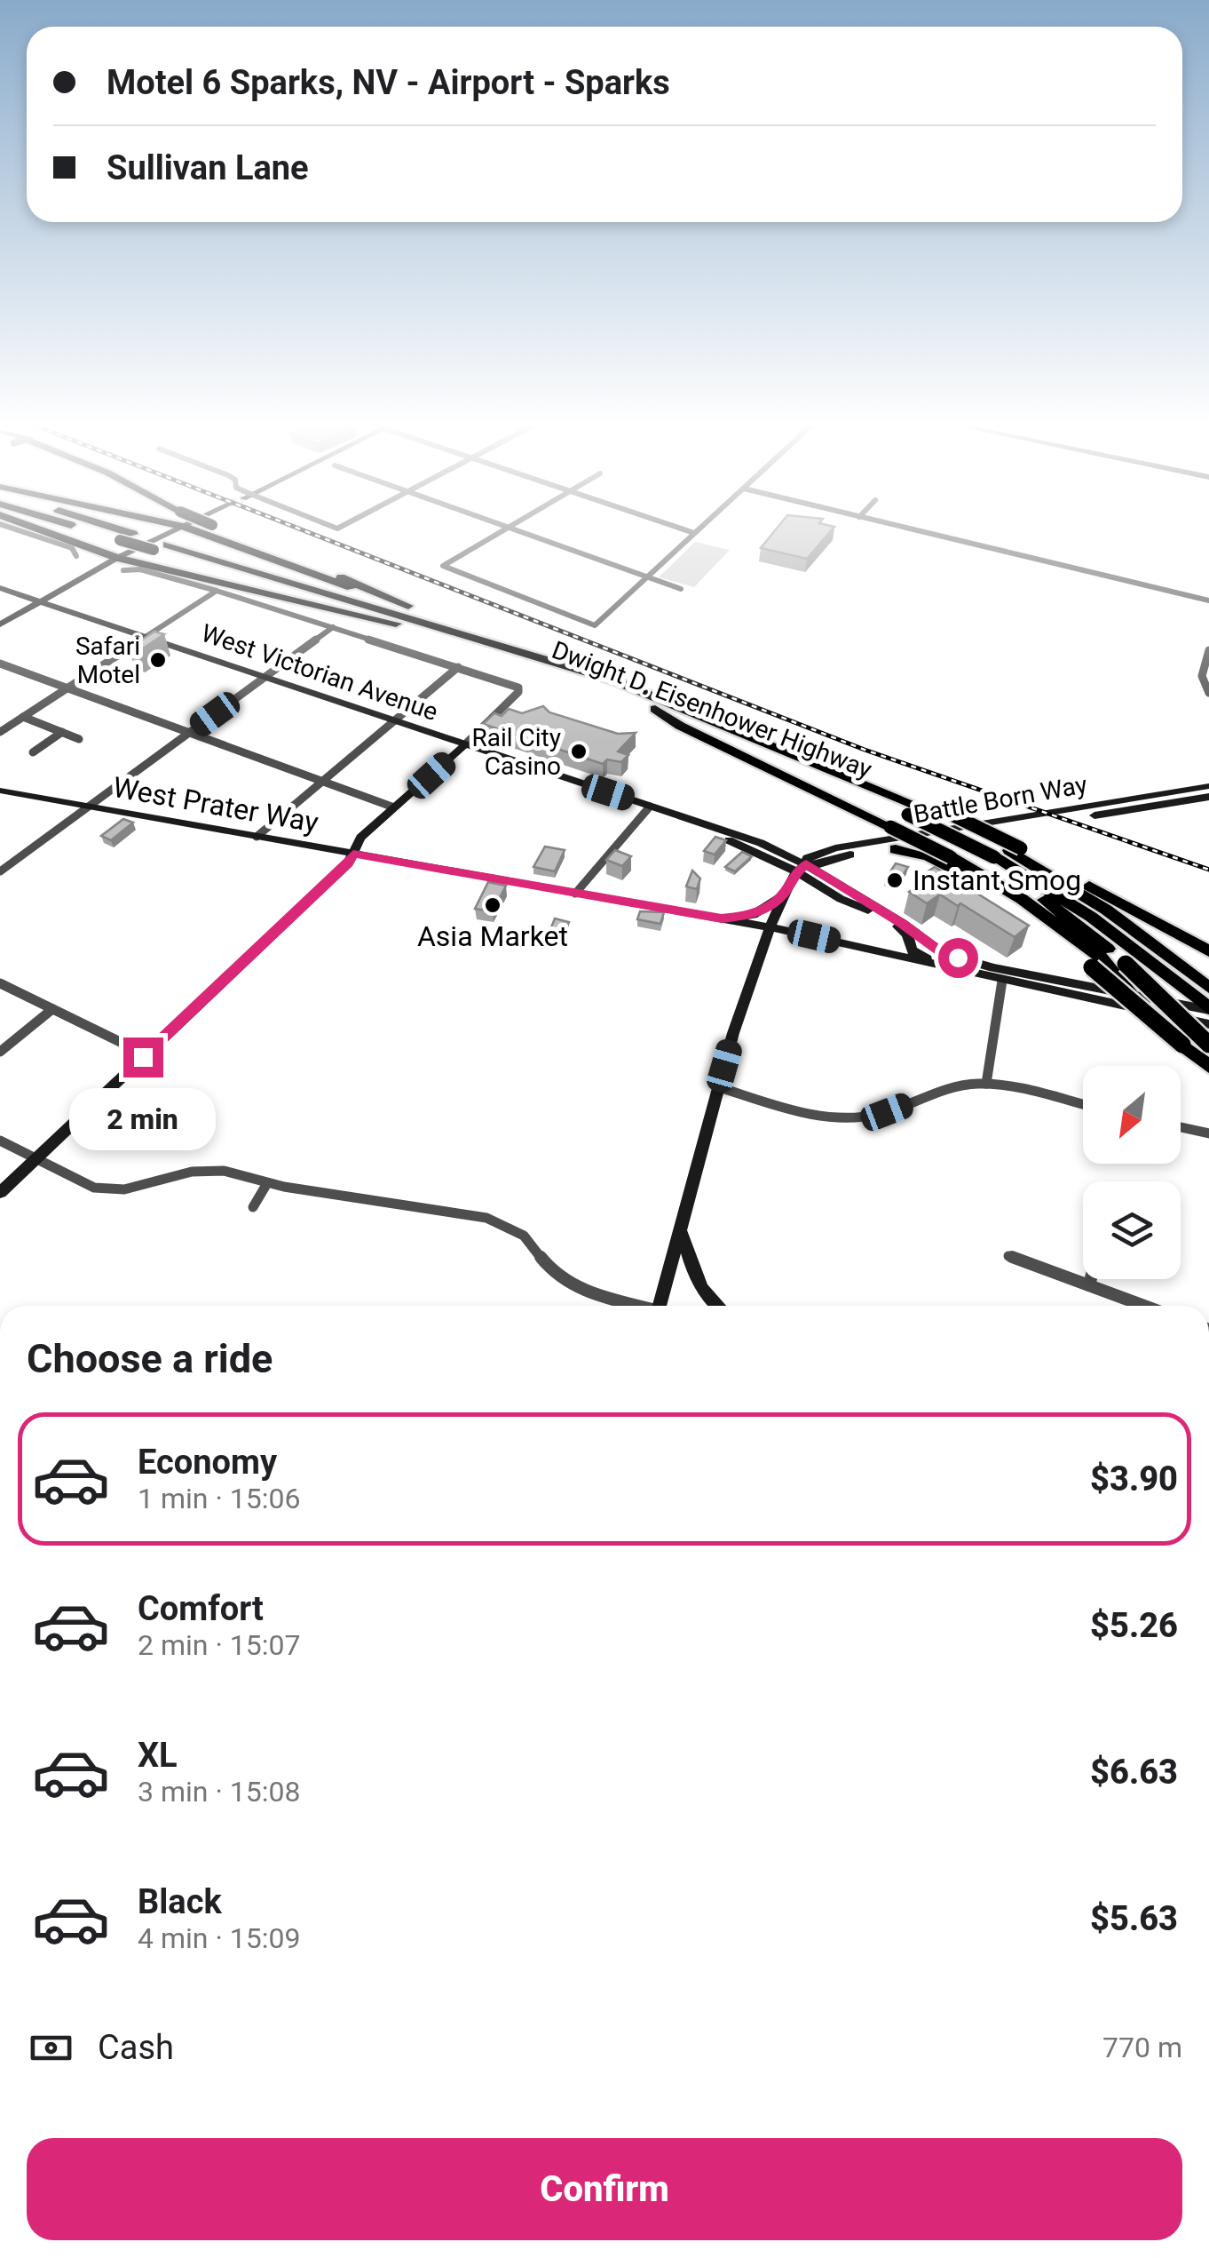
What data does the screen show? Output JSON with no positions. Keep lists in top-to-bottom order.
{
  "streets": {
    "highway": ["Dwight D. Eisenhower Highway"],
    "main road": ["West Victorian Avenue", "Battle Born Way", "West Prater Way"]
  },
  "crossings": [
    ["West Victorian Avenue", "Battle Born Way"],
    ["West Victorian Avenue", "West Prater Way"],
    ["Dwight D. Eisenhower Highway", "West Prater Way"]
  ],
  "places": [
    "Safari Motel",
    "Rail City Casino",
    "Instant Smog",
    "Asia Market"
  ],
  "north": "bottom left",
  "page": {
    "banner": ["Motel 6 Sparks, NV - Airport - Sparks", "Sullivan Lane"],
    "bubble": "2 min",
    "heading": "Choose a ride",
    "list": [
      {
        "name": "Economy",
        "note": "1 min · 15:06",
        "value": "$3.90"
      },
      {
        "name": "Comfort",
        "note": "2 min · 15:07",
        "value": "$5.26"
      },
      {
        "name": "XL",
        "note": "3 min · 15:08",
        "value": "$6.63"
      },
      {
        "name": "Black",
        "note": "4 min · 15:09",
        "value": "$5.63"
      }
    ],
    "pay": ["Cash", "770 m"],
    "buttons": "Confirm"
  }
}
